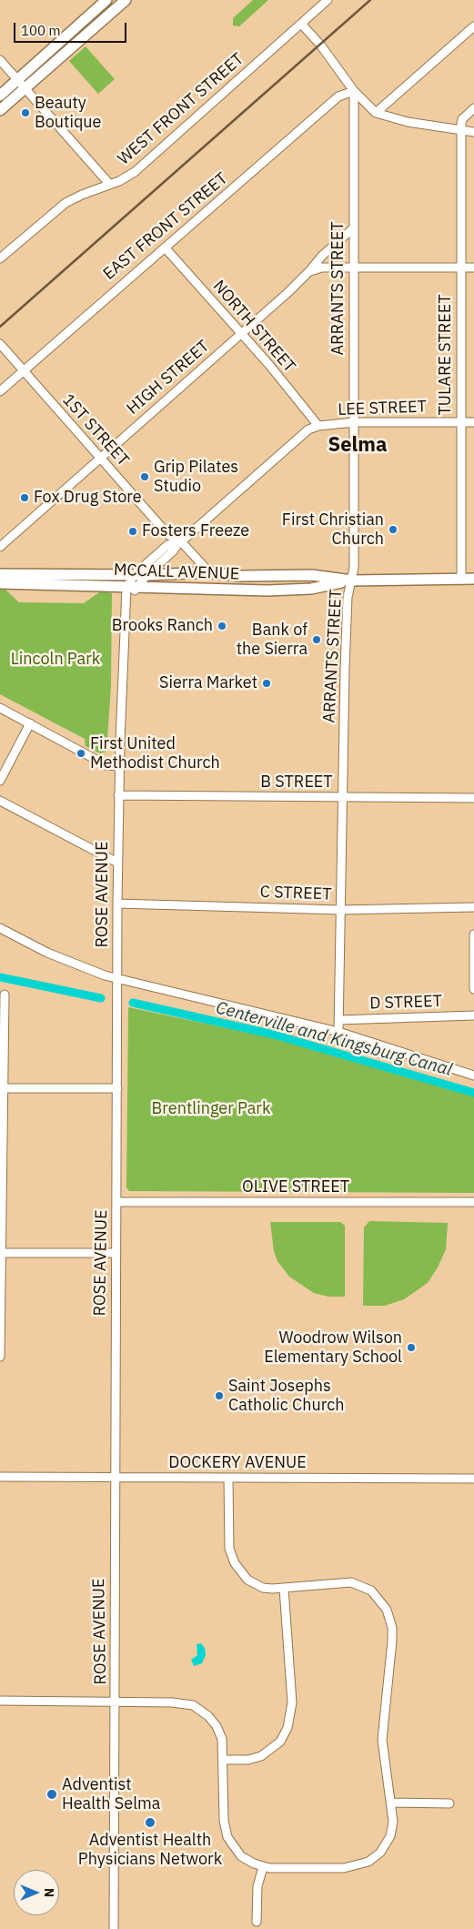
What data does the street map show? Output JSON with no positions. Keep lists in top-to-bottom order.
{
  "streets": {
    "main road": ["MCCALL AVENUE"],
    "street": [
      "WEST FRONT STREET",
      "EAST FRONT STREET",
      "ARRANTS STREET",
      "NORTH STREET",
      "TULARE STREET",
      "HIGH STREET",
      "LEE STREET",
      "1ST STREET",
      "B STREET",
      "C STREET",
      "ROSE AVENUE",
      "D STREET",
      "OLIVE STREET",
      "DOCKERY AVENUE"
    ]
  },
  "crossings": [
    ["EAST FRONT STREET", "ARRANTS STREET"],
    ["EAST FRONT STREET", "NORTH STREET"],
    ["EAST FRONT STREET", "1ST STREET"],
    ["ARRANTS STREET", "HIGH STREET"],
    ["ARRANTS STREET", "LEE STREET"],
    ["ARRANTS STREET", "MCCALL AVENUE"],
    ["ARRANTS STREET", "B STREET"],
    ["ARRANTS STREET", "C STREET"],
    ["ARRANTS STREET", "D STREET"],
    ["NORTH STREET", "HIGH STREET"],
    ["NORTH STREET", "LEE STREET"],
    ["TULARE STREET", "LEE STREET"],
    ["TULARE STREET", "MCCALL AVENUE"],
    ["HIGH STREET", "1ST STREET"],
    ["1ST STREET", "MCCALL AVENUE"],
    ["MCCALL AVENUE", "ROSE AVENUE"],
    ["B STREET", "ROSE AVENUE"],
    ["C STREET", "ROSE AVENUE"],
    ["ROSE AVENUE", "OLIVE STREET"],
    ["ROSE AVENUE", "DOCKERY AVENUE"]
  ],
  "districts": ["Selma"],
  "water": ["Centerville and Kingsburg Canal"],
  "parks": ["Lincoln Park", "Brentlinger Park"],
  "places": [
    "Beauty Boutique",
    "Grip Pilates Studio",
    "Fox Drug Store",
    "First Christian Church",
    "Fosters Freeze",
    "Brooks Ranch",
    "Bank of the Sierra",
    "Sierra Market",
    "First United Methodist Church",
    "Woodrow Wilson Elementary School",
    "Saint Josephs Catholic Church",
    "Adventist Health Selma",
    "Adventist Health Physicians Network"
  ],
  "scale_bar": "100 m",
  "north": "right"
}
